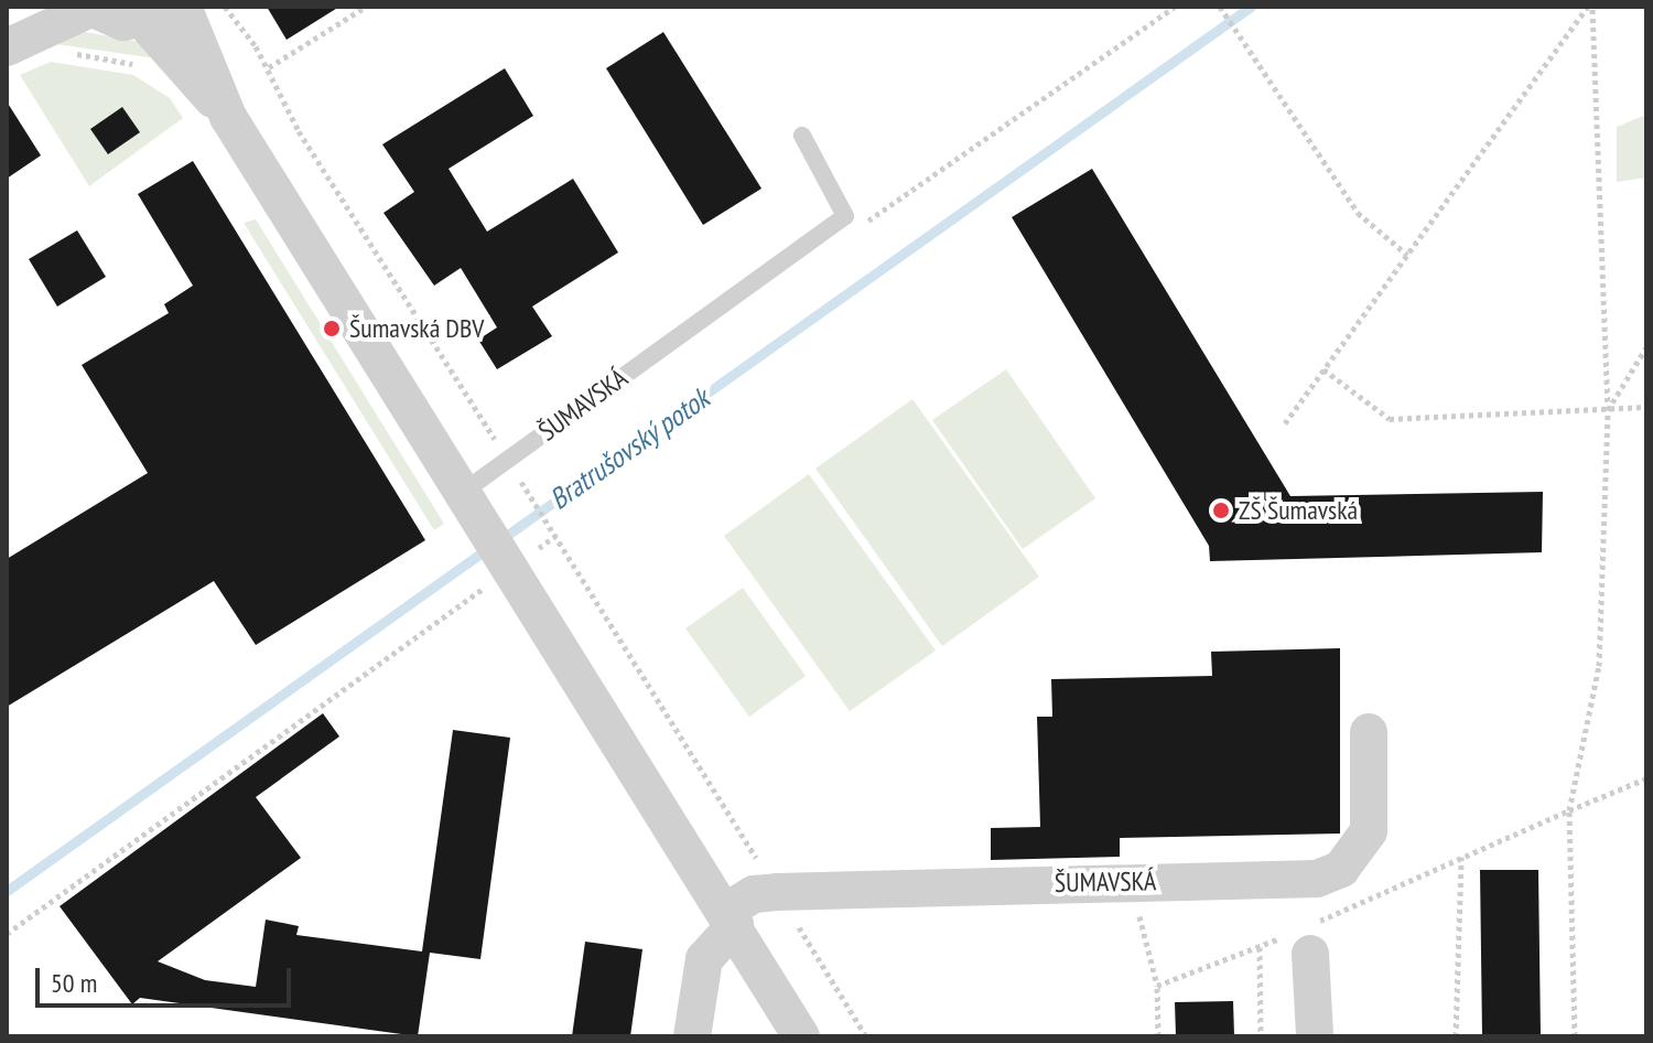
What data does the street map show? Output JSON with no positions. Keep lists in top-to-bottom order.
{
  "streets": {
    "street": ["ŠUMAVSKÁ"]
  },
  "water": ["Bratrušovský potok"],
  "places": ["Šumavská DBV", "ZŠ Šumavská"],
  "scale_bar": "50 m"
}
